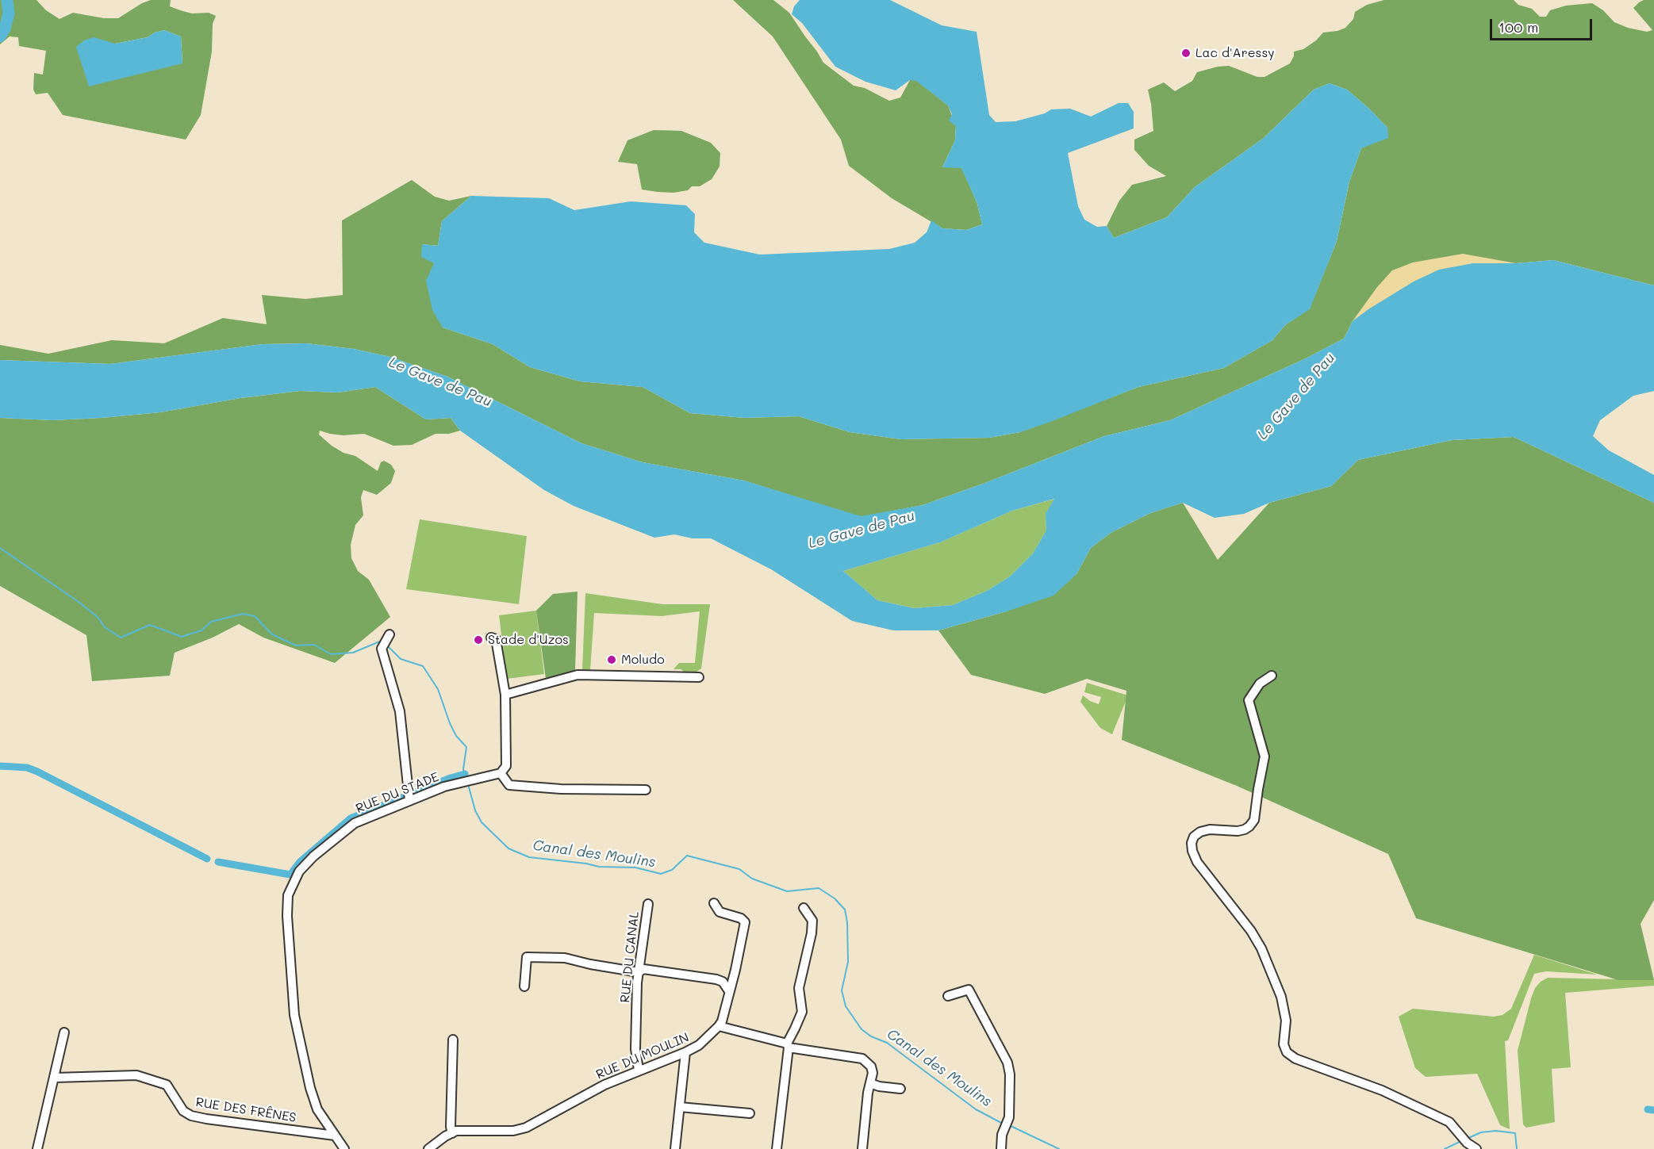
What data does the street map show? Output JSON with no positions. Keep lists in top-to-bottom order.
{
  "streets": {
    "street": [
      "RUE DU STADE",
      "RUE DU CANAL",
      "RUE DU MOULIN",
      "RUE DES FRÊNES"
    ]
  },
  "crossings": [
    ["RUE DU STADE", "RUE DES FRÊNES"],
    ["RUE DU CANAL", "RUE DU MOULIN"]
  ],
  "water": ["Le Gave de Pau", "Canal des Moulins"],
  "places": ["Lac d'Aressy", "Stade d'Uzos", "Moludo"],
  "scale_bar": "100 m"
}
